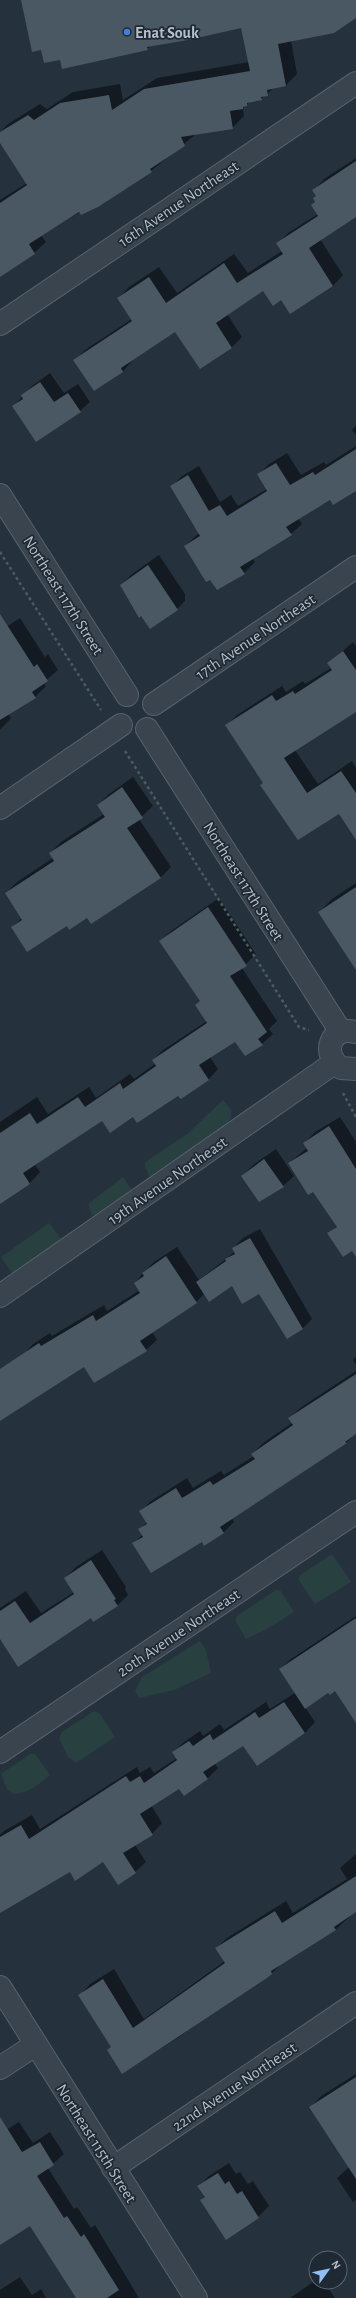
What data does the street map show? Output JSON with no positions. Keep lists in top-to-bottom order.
{
  "streets": {
    "street": [
      "16th Avenue Northeast",
      "Northeast 117th Street",
      "17th Avenue Northeast",
      "19th Avenue Northeast",
      "20th Avenue Northeast",
      "22nd Avenue Northeast",
      "Northeast 115th Street"
    ]
  },
  "crossings": [
    ["Northeast 117th Street", "17th Avenue Northeast"],
    ["22nd Avenue Northeast", "Northeast 115th Street"]
  ],
  "places": ["Enat Souk"],
  "north": "top right"
}
